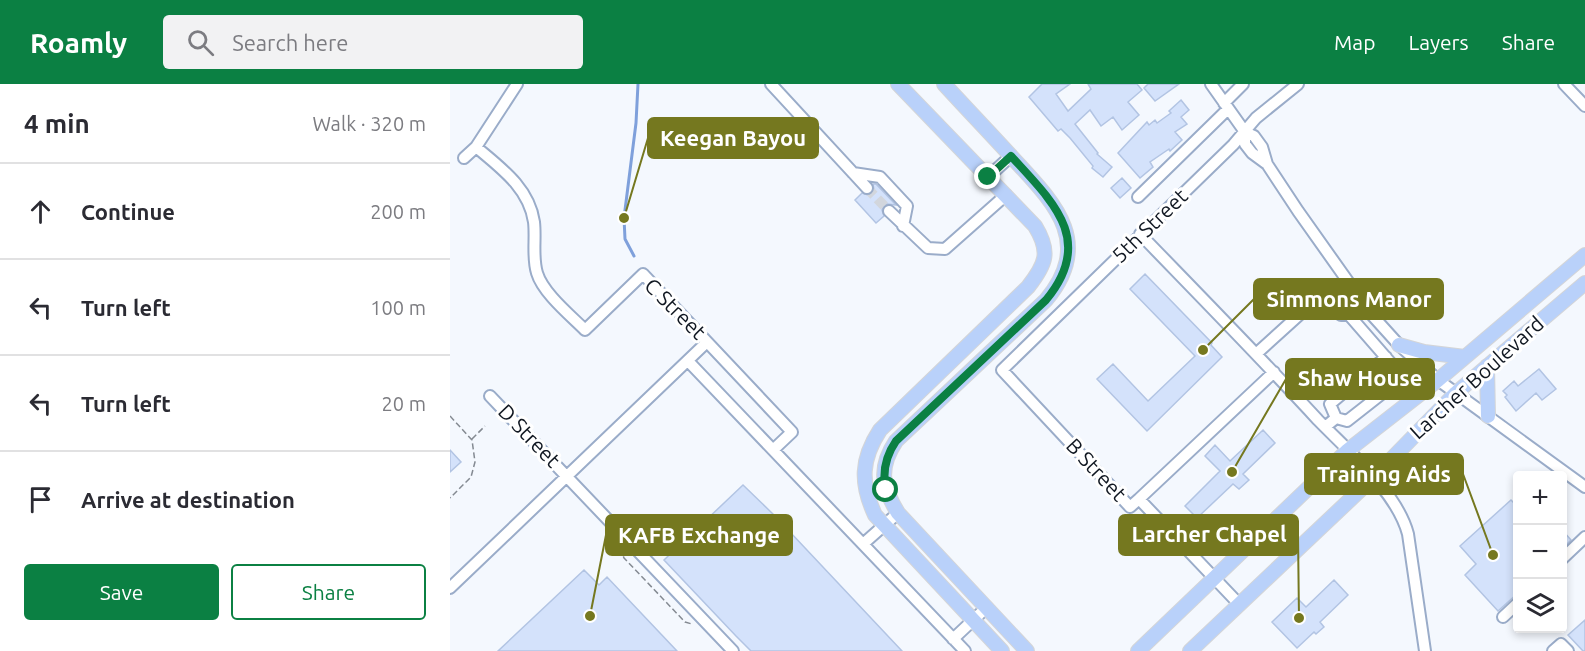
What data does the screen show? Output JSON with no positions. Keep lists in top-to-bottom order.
{
  "streets": {
    "main road": ["Larcher Boulevard"],
    "street": [
      "5th Street",
      "C Street",
      "D Street",
      "B Street"
    ]
  },
  "crossings": [
    ["5th Street", "B Street"],
    ["Larcher Boulevard", "B Street"]
  ],
  "places": [
    "Keegan Bayou",
    "Simmons Manor",
    "Shaw House",
    "Training Aids",
    "KAFB Exchange",
    "Larcher Chapel"
  ],
  "page": {
    "header": "Roamly",
    "search": "Search here",
    "nav": ["Map", "Layers", "Share"],
    "heading": ["4 min", "Walk · 320 m"],
    "list": [
      ["Continue", "200 m"],
      ["Turn left", "100 m"],
      ["Turn left", "20 m"],
      "Arrive at destination"
    ],
    "map_buttons": ["+", "−"],
    "buttons": ["Save", "Share"]
  }
}
